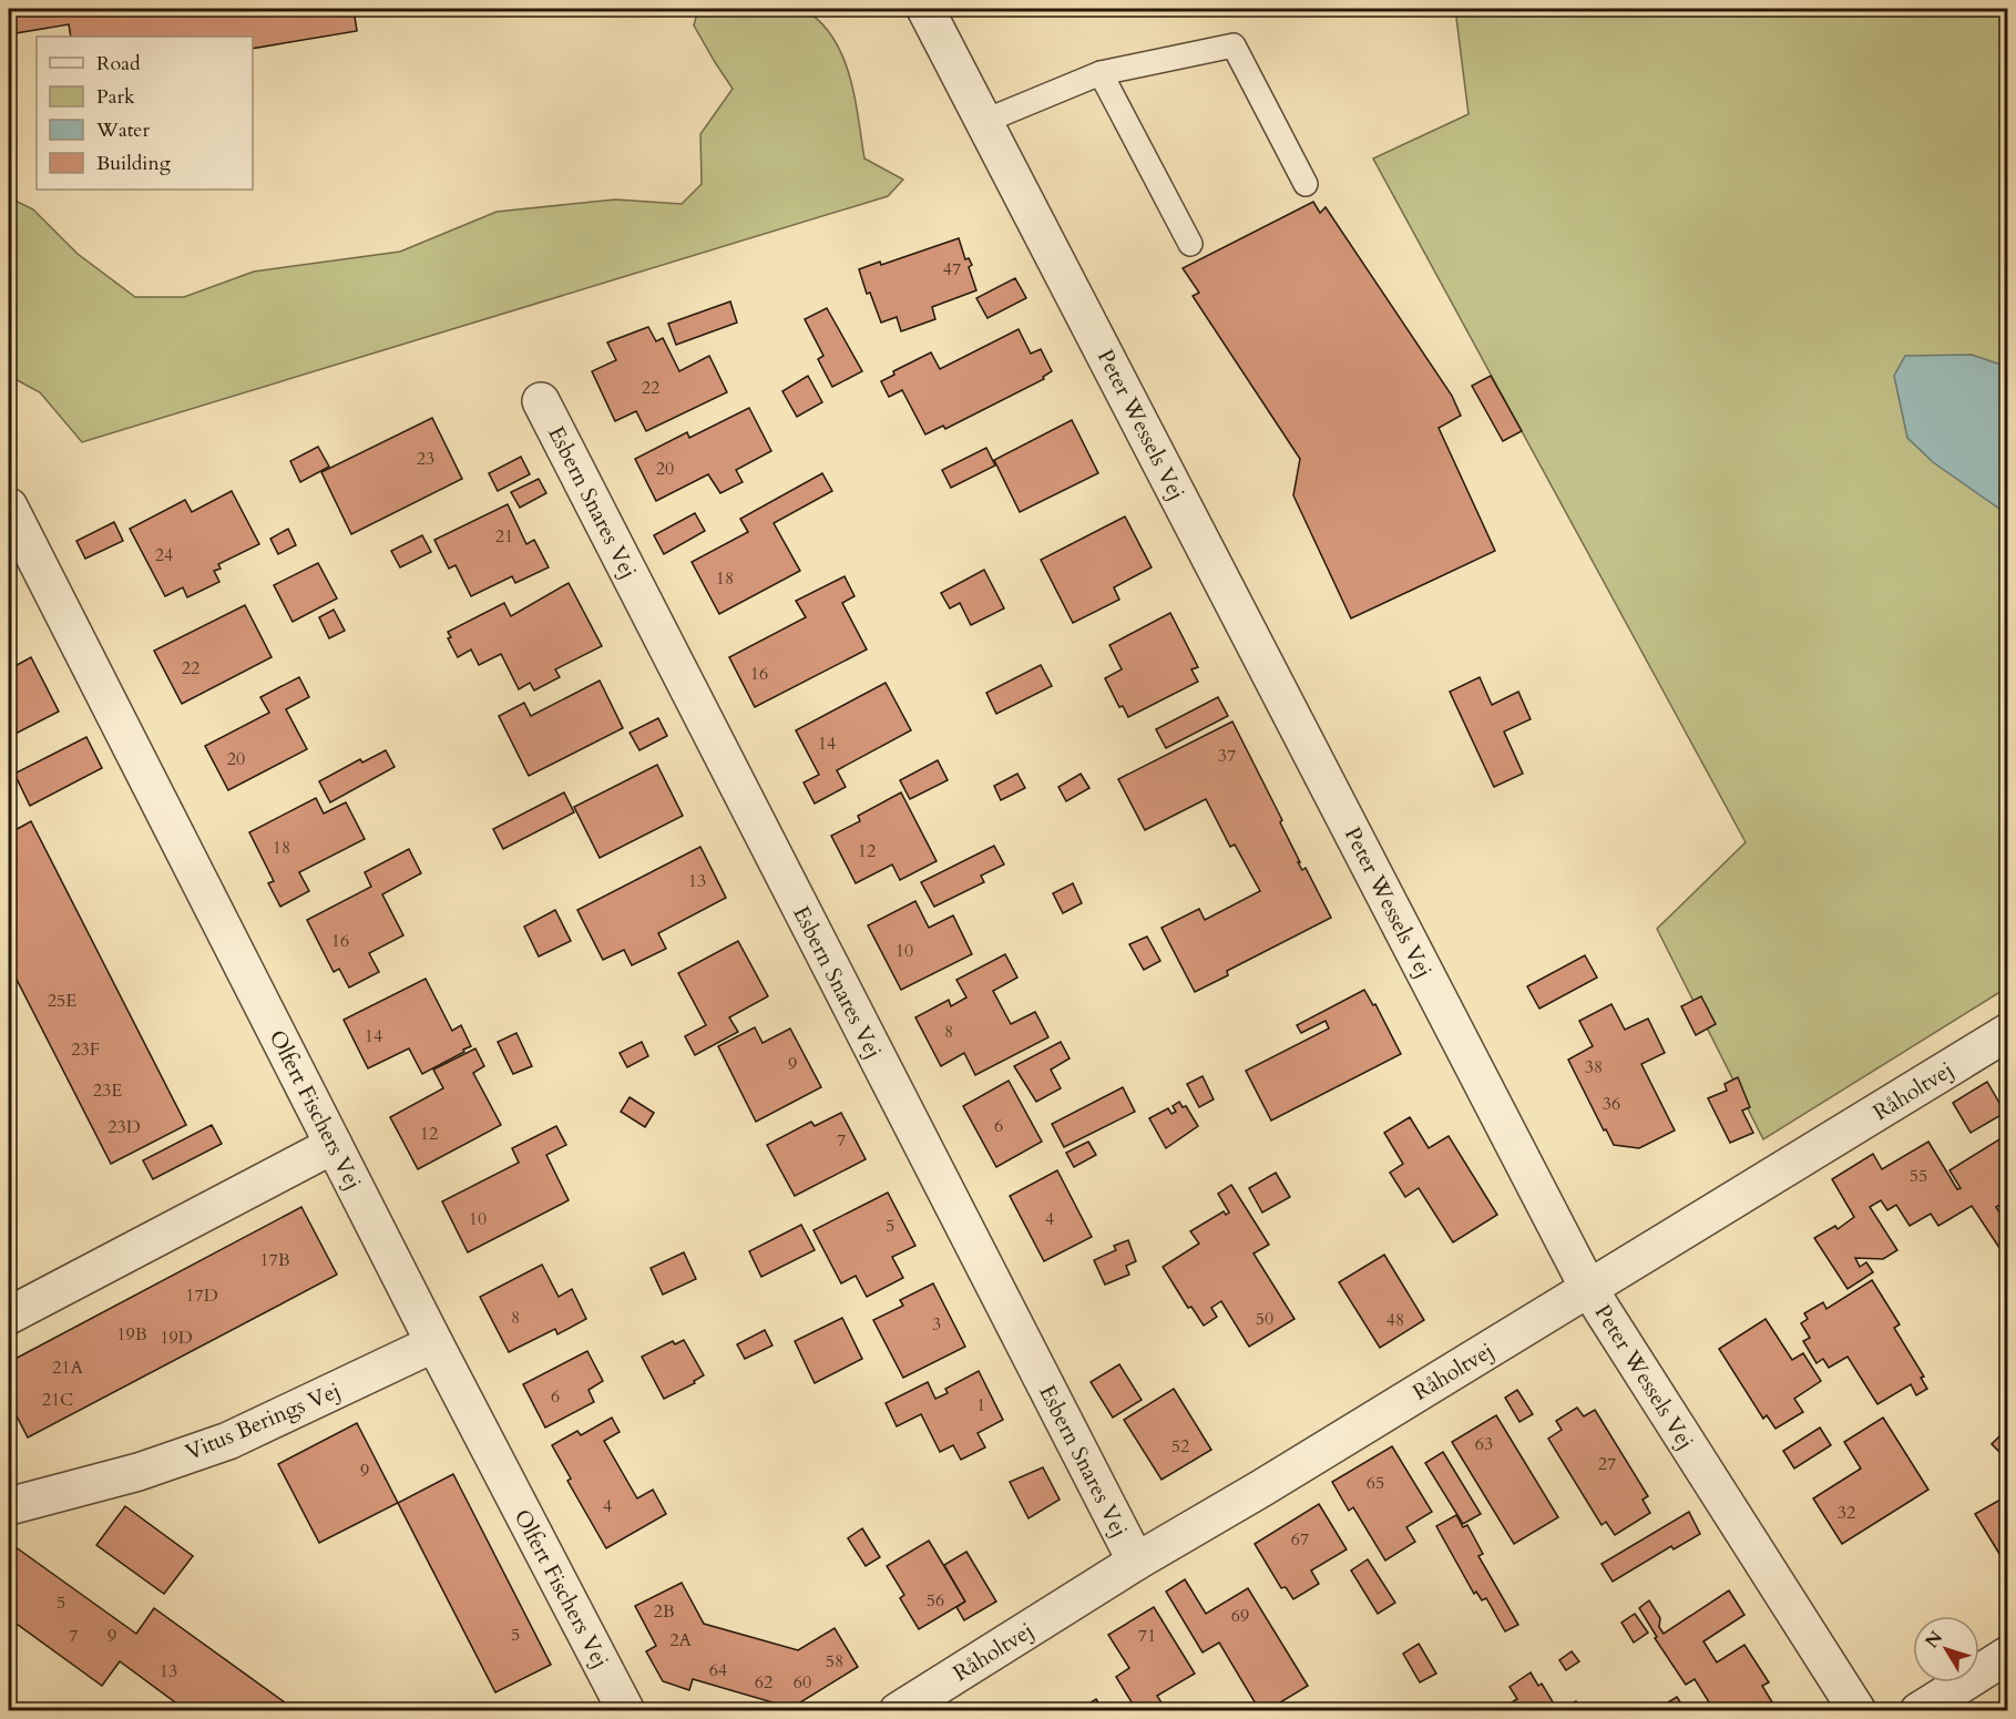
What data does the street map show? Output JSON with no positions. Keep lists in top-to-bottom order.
{
  "streets": {
    "street": [
      "Peter Wessels Vej",
      "Esbern Snares Vej",
      "Råholtvej",
      "Olfert Fischers Vej",
      "Vitus Berings Vej"
    ]
  },
  "crossings": [
    ["Peter Wessels Vej", "Råholtvej"],
    ["Esbern Snares Vej", "Råholtvej"],
    ["Olfert Fischers Vej", "Vitus Berings Vej"]
  ],
  "house_numbers": [
    "47",
    "22",
    "23",
    "20",
    "21",
    "24",
    "18",
    "22",
    "16",
    "14",
    "37",
    "20",
    "18",
    "12",
    "13",
    "16",
    "10",
    "25E",
    "8",
    "14",
    "23F",
    "9",
    "38",
    "23E",
    "36",
    "6",
    "23D",
    "12",
    "7",
    "55",
    "10",
    "4",
    "5",
    "17B",
    "17D",
    "8",
    "50",
    "48",
    "3",
    "19B",
    "19D",
    "21A",
    "6",
    "21C",
    "1",
    "63",
    "52",
    "27",
    "9",
    "65",
    "4",
    "32",
    "67",
    "56",
    "5",
    "2B",
    "69",
    "5",
    "7",
    "9",
    "71",
    "2A",
    "58",
    "64",
    "13",
    "62",
    "60"
  ],
  "legend": [
    "Road",
    "Park",
    "Water",
    "Building"
  ],
  "north": "top left"
}
